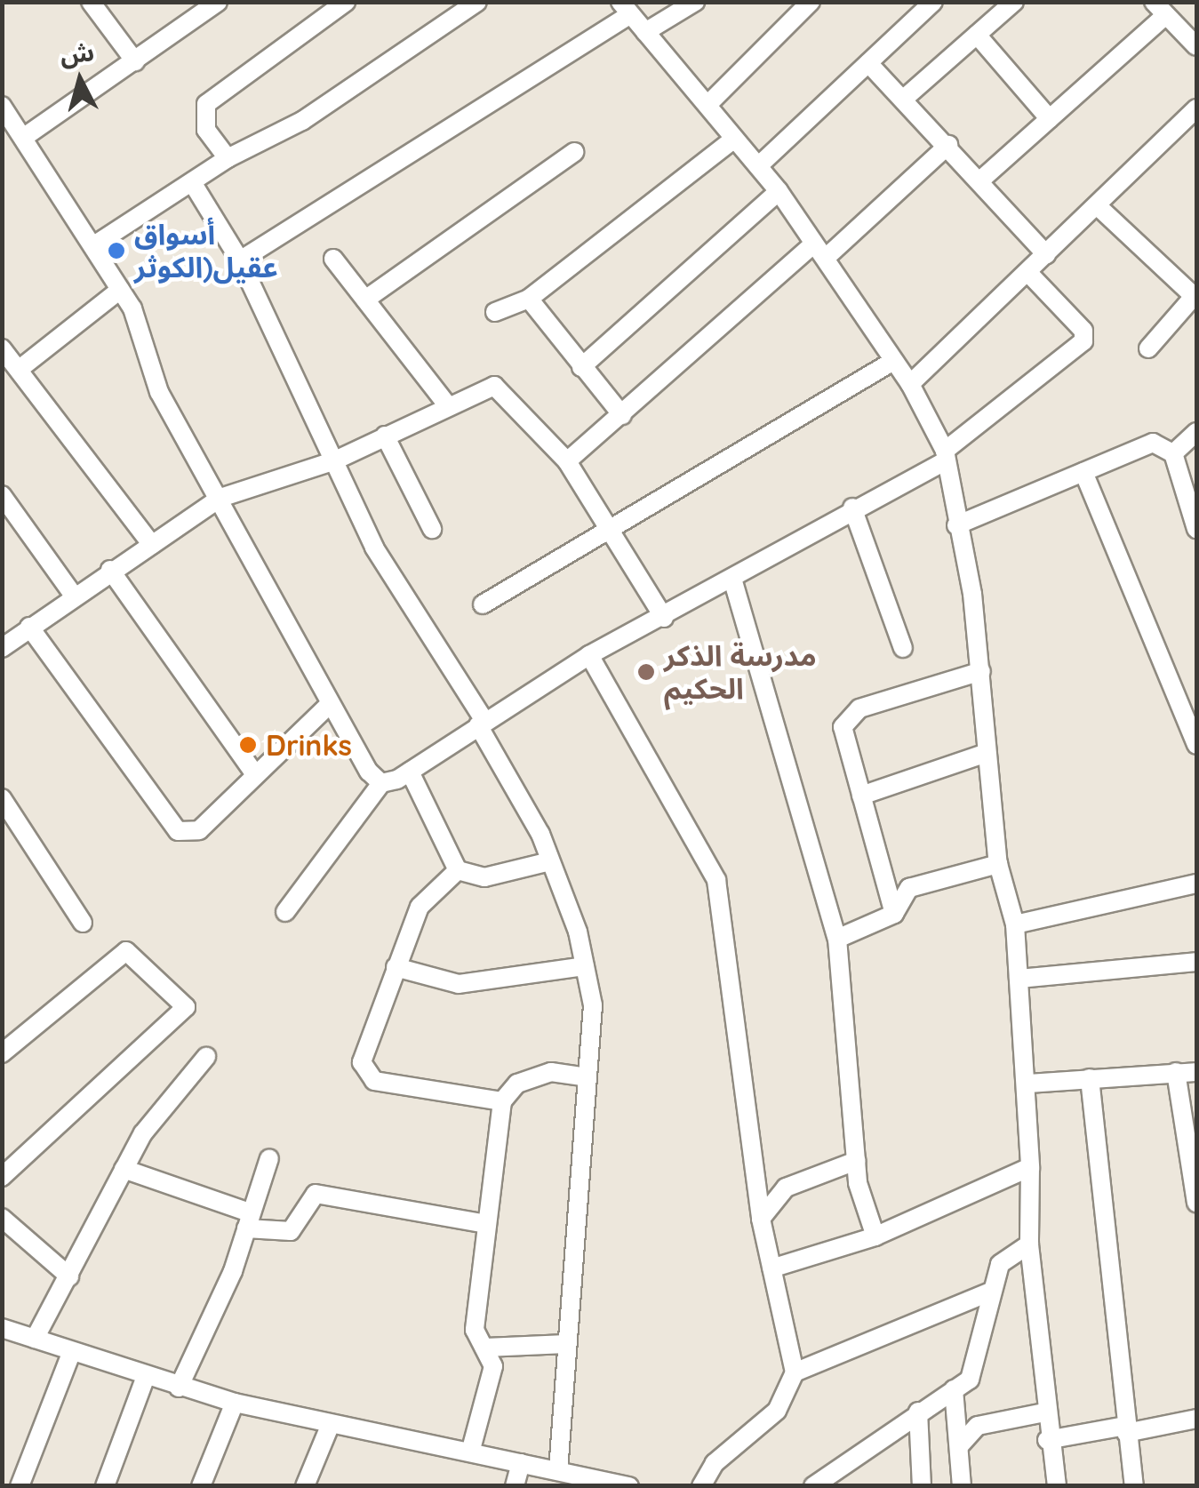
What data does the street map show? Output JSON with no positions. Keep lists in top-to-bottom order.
{
  "places": ["أسواق عقيل(الكوثر", "مدرسة الذكر الحكيم", "Drinks"],
  "north": "top"
}
